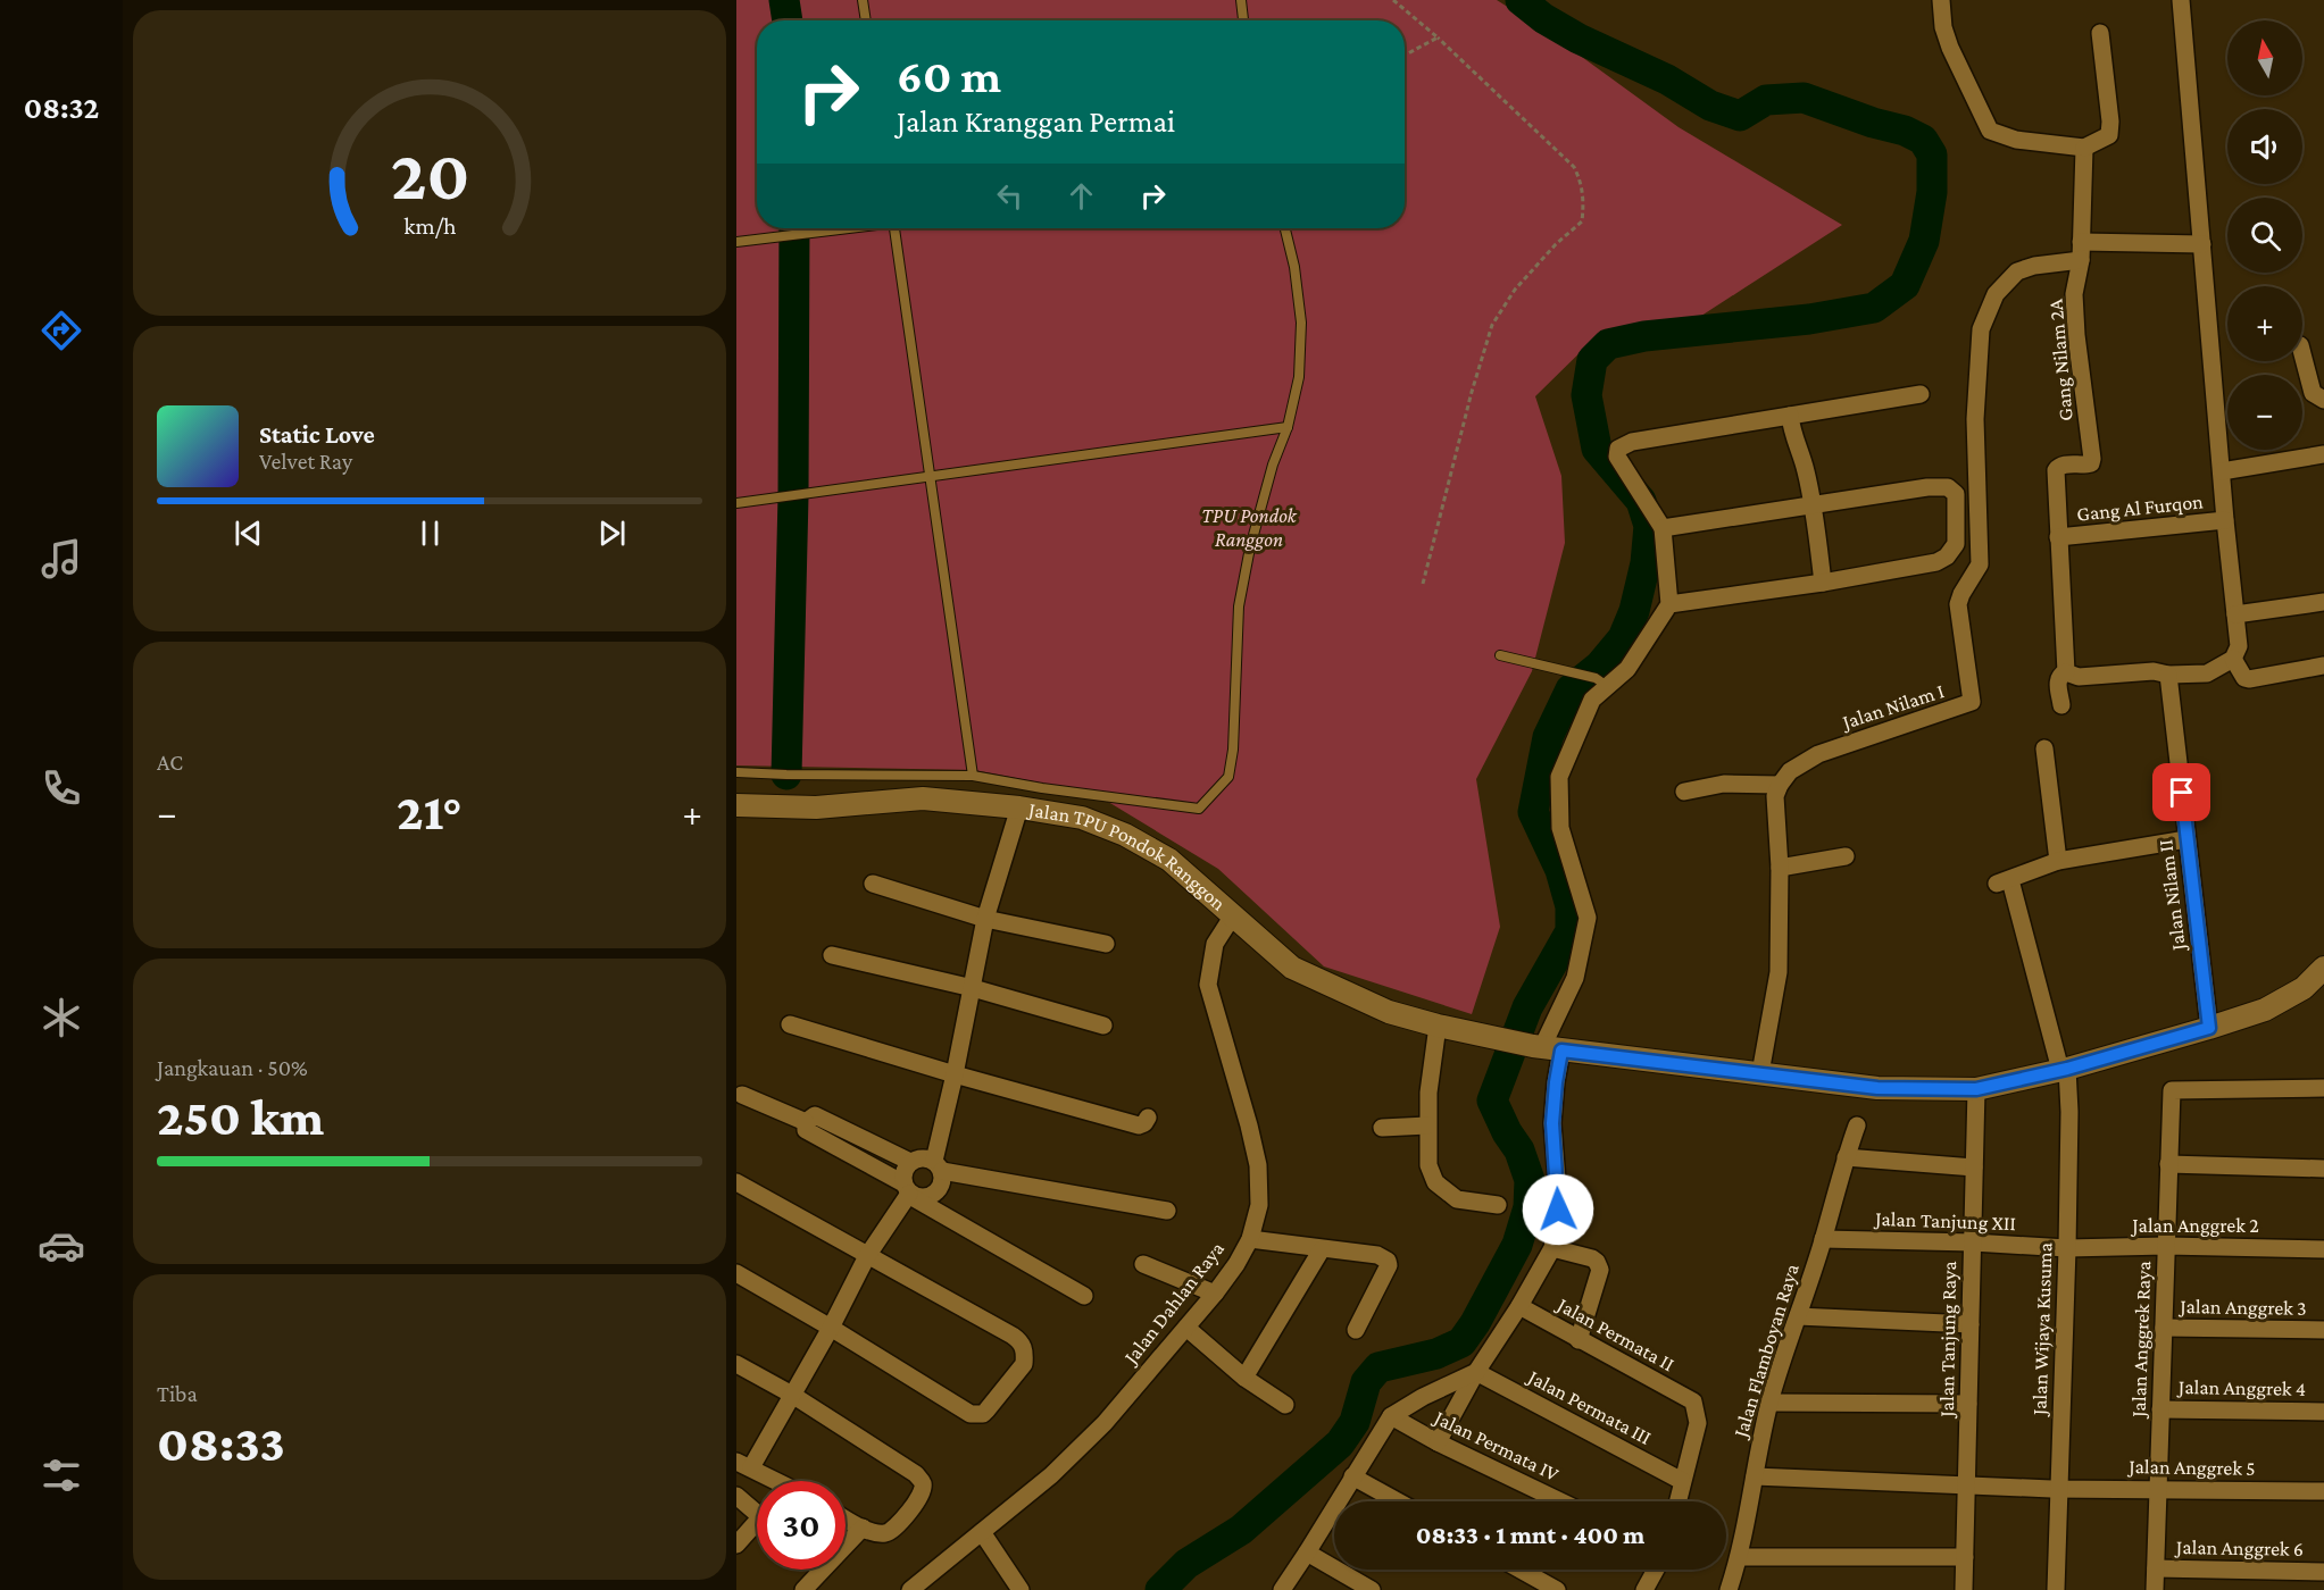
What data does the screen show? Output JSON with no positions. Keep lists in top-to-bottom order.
{
  "streets": {
    "street": [
      "Gang Nilam 2A",
      "Gang Al Furqon",
      "Jalan Nilam I",
      "Jalan TPU Pondok Ranggon",
      "Jalan Nilam II",
      "Jalan Tanjung XII",
      "Jalan Anggrek 2",
      "Jalan Dahlan Raya",
      "Jalan Anggrek 3",
      "Jalan Wijaya Kusuma",
      "Jalan Permata II",
      "Jalan Tanjung Raya",
      "Jalan Anggrek Raya",
      "Jalan Flamboyan Raya",
      "Jalan Anggrek 4",
      "Jalan Permata III",
      "Jalan Permata IV",
      "Jalan Anggrek 5",
      "Jalan Anggrek 6"
    ]
  },
  "crossings": [
    ["Gang Nilam 2A", "Gang Al Furqon"],
    ["Gang Nilam 2A", "Jalan Nilam I"],
    ["Jalan TPU Pondok Ranggon", "Jalan Nilam II"],
    ["Jalan TPU Pondok Ranggon", "Jalan Dahlan Raya"],
    ["Jalan TPU Pondok Ranggon", "Jalan Wijaya Kusuma"],
    ["Jalan TPU Pondok Ranggon", "Jalan Tanjung Raya"],
    ["Jalan Tanjung XII", "Jalan Anggrek 2"],
    ["Jalan Tanjung XII", "Jalan Wijaya Kusuma"],
    ["Jalan Tanjung XII", "Jalan Tanjung Raya"],
    ["Jalan Tanjung XII", "Jalan Flamboyan Raya"],
    ["Jalan Anggrek 2", "Jalan Wijaya Kusuma"],
    ["Jalan Anggrek 2", "Jalan Anggrek Raya"],
    ["Jalan Anggrek 3", "Jalan Anggrek Raya"],
    ["Jalan Wijaya Kusuma", "Jalan Anggrek 5"],
    ["Jalan Permata II", "Jalan Permata III"],
    ["Jalan Tanjung Raya", "Jalan Anggrek 5"],
    ["Jalan Anggrek Raya", "Jalan Anggrek 4"],
    ["Jalan Anggrek Raya", "Jalan Anggrek 5"],
    ["Jalan Anggrek Raya", "Jalan Anggrek 6"],
    ["Jalan Flamboyan Raya", "Jalan Anggrek 5"]
  ],
  "parks": ["TPU Pondok Ranggon"],
  "north": "top",
  "page": {
    "tabs": "08:32",
    "map_buttons": ["+", "−"],
    "turn": ["60 m", "Jalan Kranggan Permai"],
    "song": ["Static Love", "Velvet Ray"],
    "tile": [
      "AC",
      ["Jangkauan · 50%", "250 km"],
      ["Tiba", "08:33"]
    ],
    "heat": ["−", "21°", "+"],
    "limit": "30",
    "trip": "08:33 · 1 mnt · 400 m",
    "gauge": ["20", "km/h"]
  }
}
